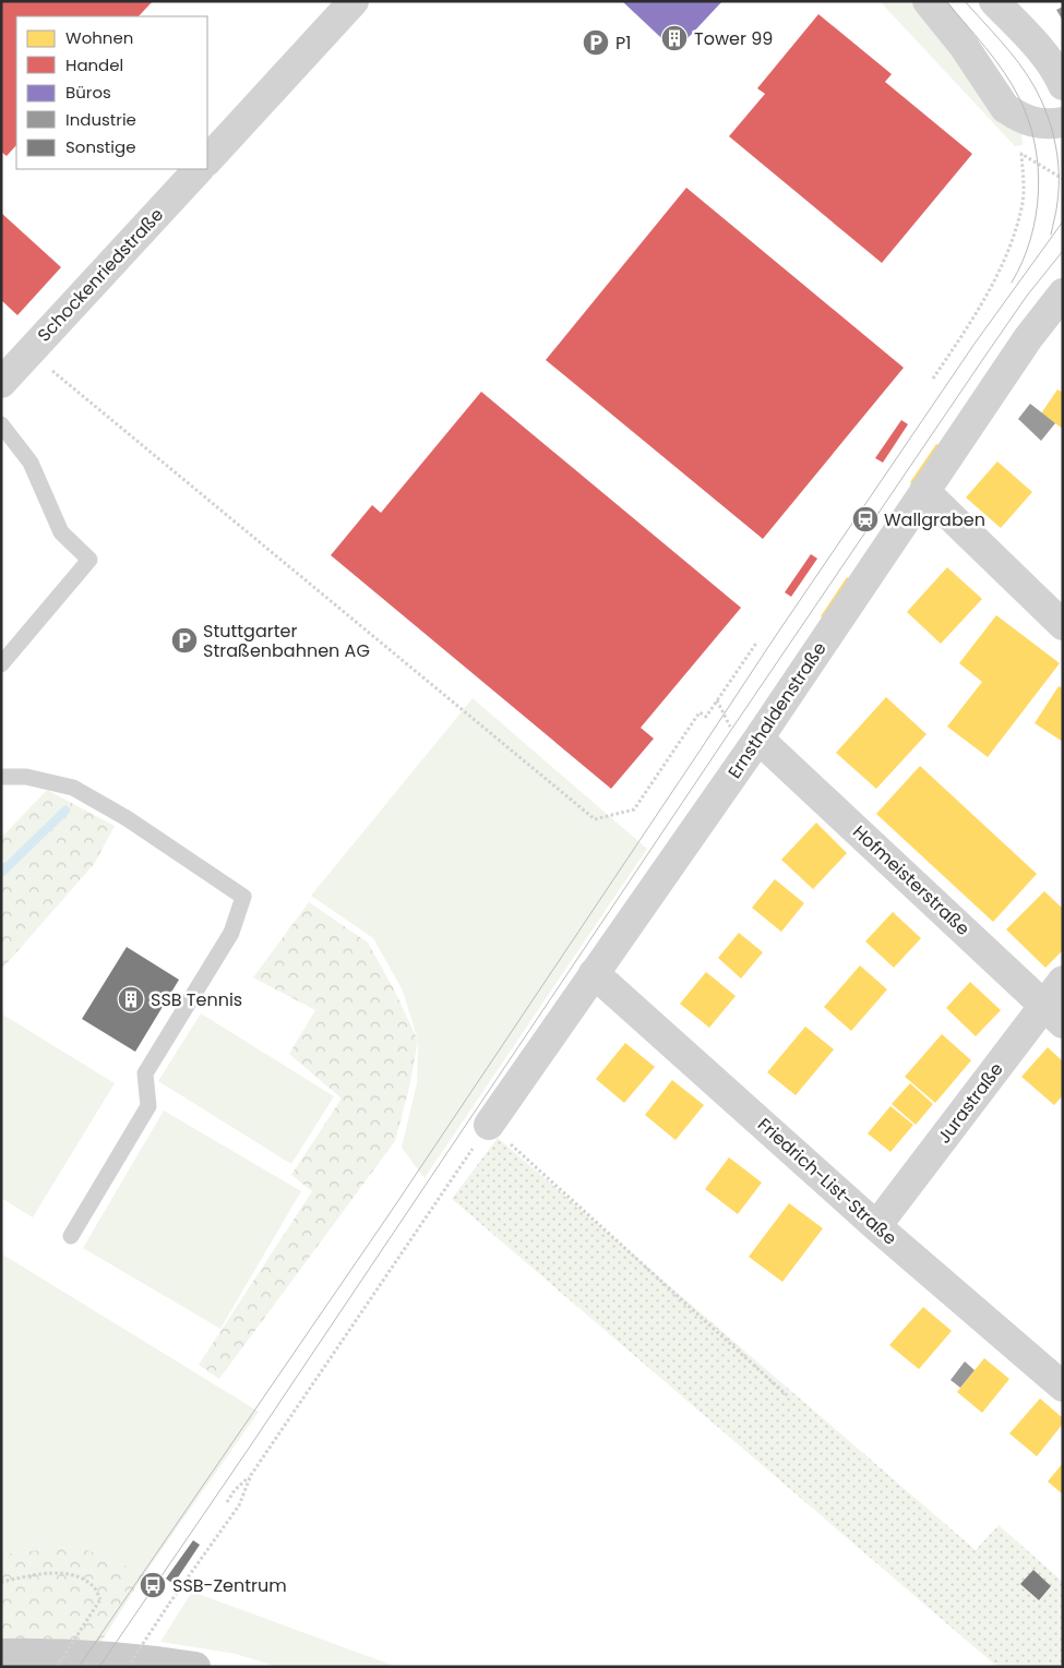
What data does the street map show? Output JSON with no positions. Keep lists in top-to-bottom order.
{
  "streets": {
    "street": [
      "Schockenriedstraße",
      "Ernsthaldenstraße",
      "Hofmeisterstraße",
      "Jurastraße",
      "Friedrich-List-Straße"
    ]
  },
  "crossings": [
    ["Ernsthaldenstraße", "Hofmeisterstraße"],
    ["Ernsthaldenstraße", "Friedrich-List-Straße"],
    ["Hofmeisterstraße", "Jurastraße"],
    ["Jurastraße", "Friedrich-List-Straße"]
  ],
  "places": {
    "building": ["Tower 99", "SSB Tennis"],
    "parking": ["P1", "Stuttgarter Straßenbahnen AG"],
    "station": ["Wallgraben"],
    "bus stop": ["SSB-Zentrum"]
  },
  "legend": [
    "Wohnen",
    "Handel",
    "Büros",
    "Industrie",
    "Sonstige"
  ]
}
